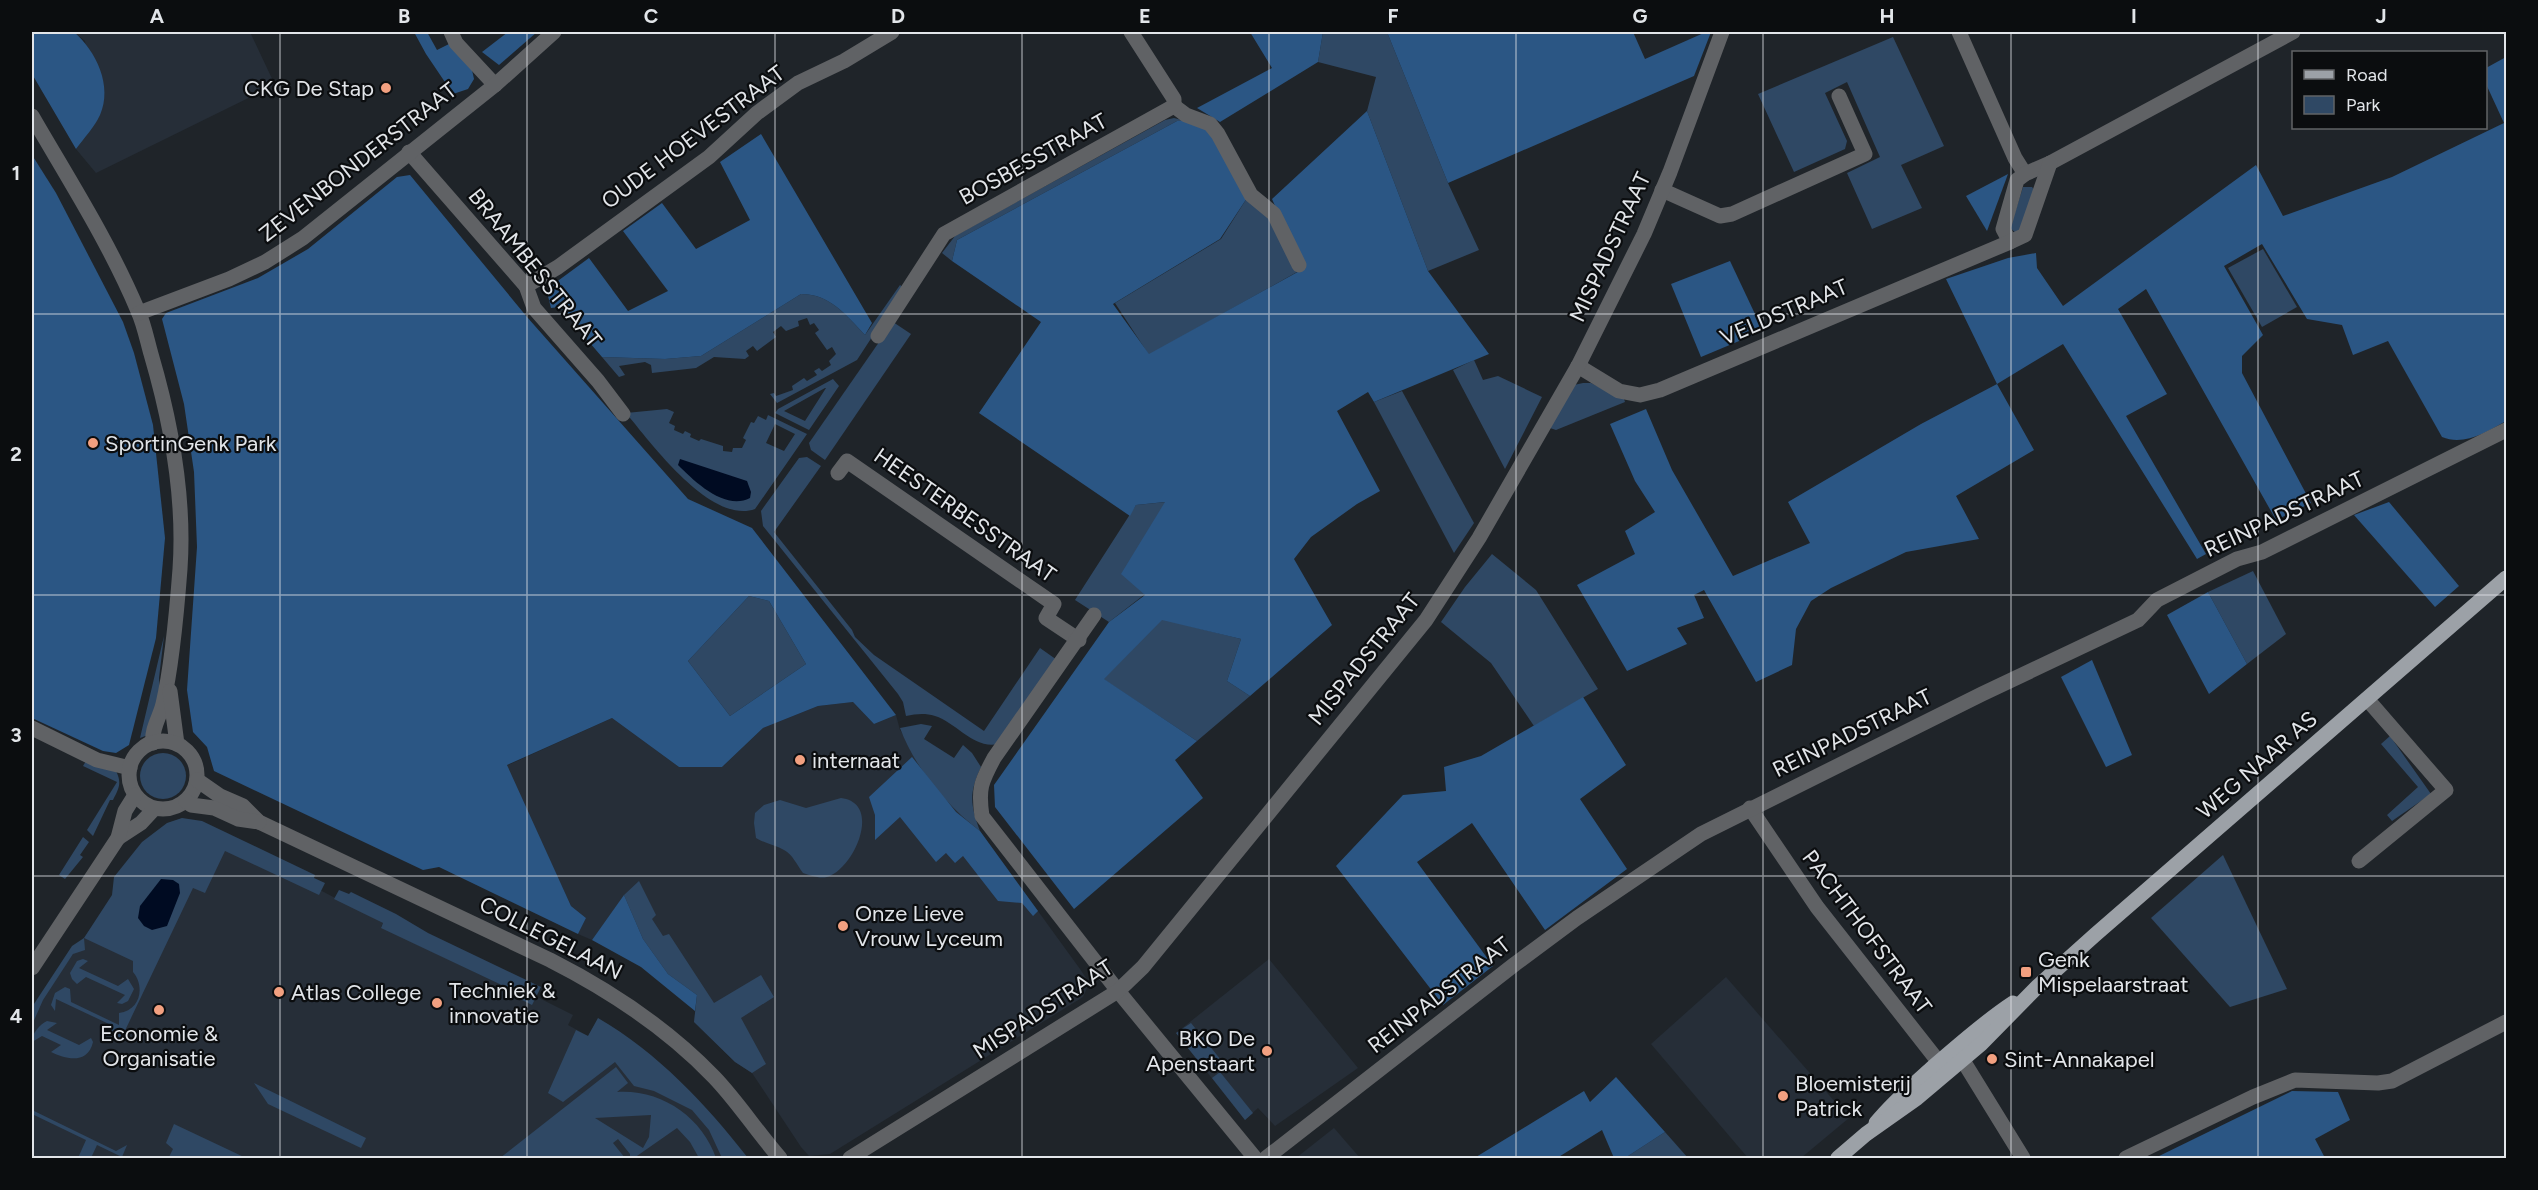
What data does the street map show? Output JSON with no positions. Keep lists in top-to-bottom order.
{
  "streets": {
    "main road": ["WEG NAAR AS"],
    "street": [
      "OUDE HOEVESTRAAT",
      "BOSBESSTRAAT",
      "ZEVENBONDERSTRAAT",
      "MISPADSTRAAT",
      "BRAAMBESSTRAAT",
      "VELDSTRAAT",
      "REINPADSTRAAT",
      "HEESTERBESSTRAAT",
      "PACHTHOFSTRAAT",
      "COLLEGELAAN"
    ]
  },
  "crossings": [
    ["OUDE HOEVESTRAAT", "BRAAMBESSTRAAT"],
    ["ZEVENBONDERSTRAAT", "BRAAMBESSTRAAT"],
    ["MISPADSTRAAT", "VELDSTRAAT"],
    ["REINPADSTRAAT", "PACHTHOFSTRAAT"],
    ["WEG NAAR AS", "PACHTHOFSTRAAT"]
  ],
  "places": {
    "other": [
      "CKG De Stap",
      "SportinGenk Park",
      "internaat",
      "Onze Lieve Vrouw Lyceum",
      "Atlas College",
      "Techniek & innovatie",
      "Economie & Organisatie",
      "BKO De Apenstaart",
      "Sint-Annakapel",
      "Bloemisterij Patrick"
    ],
    "transit": ["Genk Mispelaarstraat"]
  },
  "legend": ["Road", "Park"],
  "grid": {
    "columns": [
      "A",
      "B",
      "C",
      "D",
      "E",
      "F",
      "G",
      "H",
      "I",
      "J"
    ],
    "rows": [
      "1",
      "2",
      "3",
      "4"
    ]
  }
}
